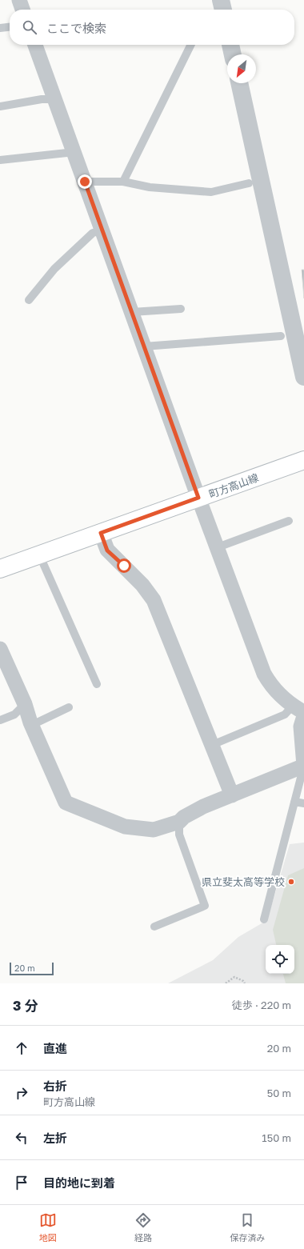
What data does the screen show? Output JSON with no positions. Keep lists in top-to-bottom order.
{
  "streets": {
    "main road": ["町方高山線"]
  },
  "places": ["県立斐太高等学校"],
  "scale_bar": "20 m",
  "north": "bottom left",
  "page": {
    "search": "ここで検索",
    "scale": "20 m",
    "heading": ["3 分", "徒歩 · 220 m"],
    "list": [
      ["直進", "20 m"],
      ["右折", "町方高山線", "50 m"],
      ["左折", "150 m"],
      "目的地に到着"
    ],
    "nav": ["地図", "経路", "保存済み"]
  }
}
